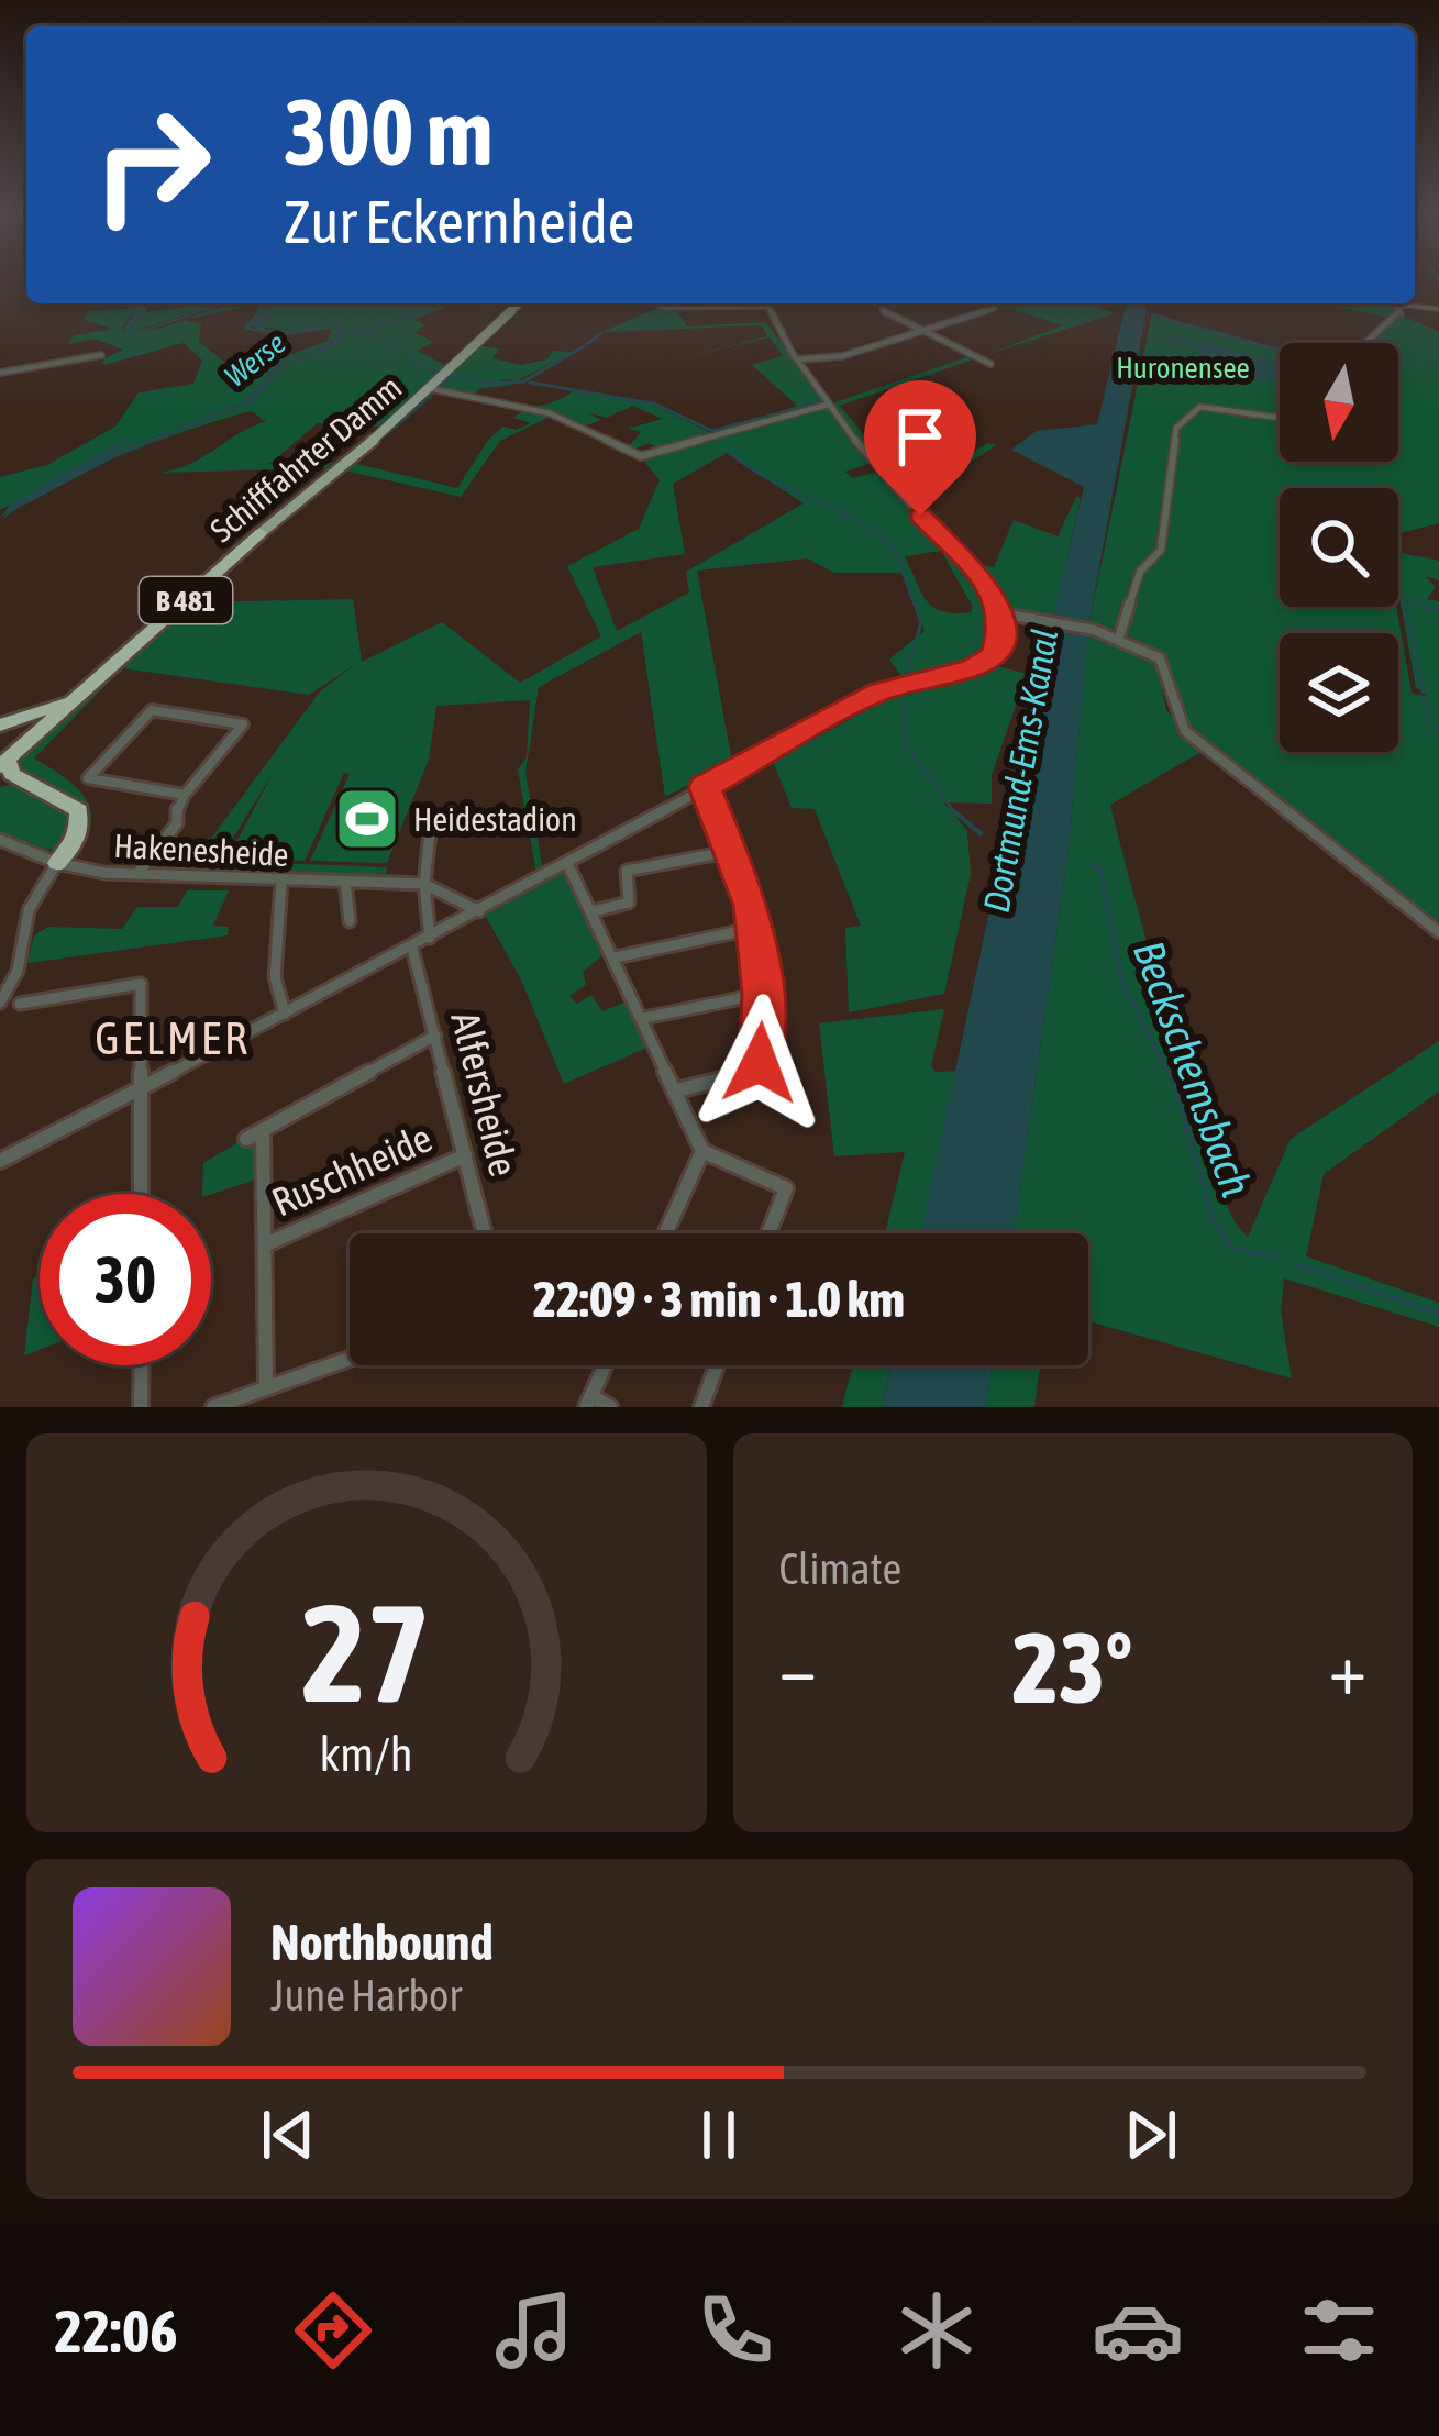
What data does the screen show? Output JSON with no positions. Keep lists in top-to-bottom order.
{
  "streets": {
    "highway": ["Schifffahrter Damm", "B 481"],
    "street": ["Hakenesheide", "Alfersheide", "Ruschheide"]
  },
  "crossings": [
    ["Schifffahrter Damm", "B 481"],
    ["B 481", "Hakenesheide"],
    ["Alfersheide", "Ruschheide"]
  ],
  "districts": ["GELMER"],
  "water": ["Werse", "Dortmund-Ems-Kanal", "Beckschemsbach"],
  "parks": ["Huronensee"],
  "places": {
    "sports": ["Heidestadion"]
  },
  "north": "bottom",
  "page": {
    "turn": ["300 m", "Zur Eckernheide"],
    "limit": "30",
    "trip": "22:09 · 3 min · 1.0 km",
    "tile": "Climate",
    "heat": ["−", "23°", "+"],
    "song": ["Northbound", "June Harbor"],
    "tabs": "22:06",
    "gauge": ["27", "km/h"]
  }
}
